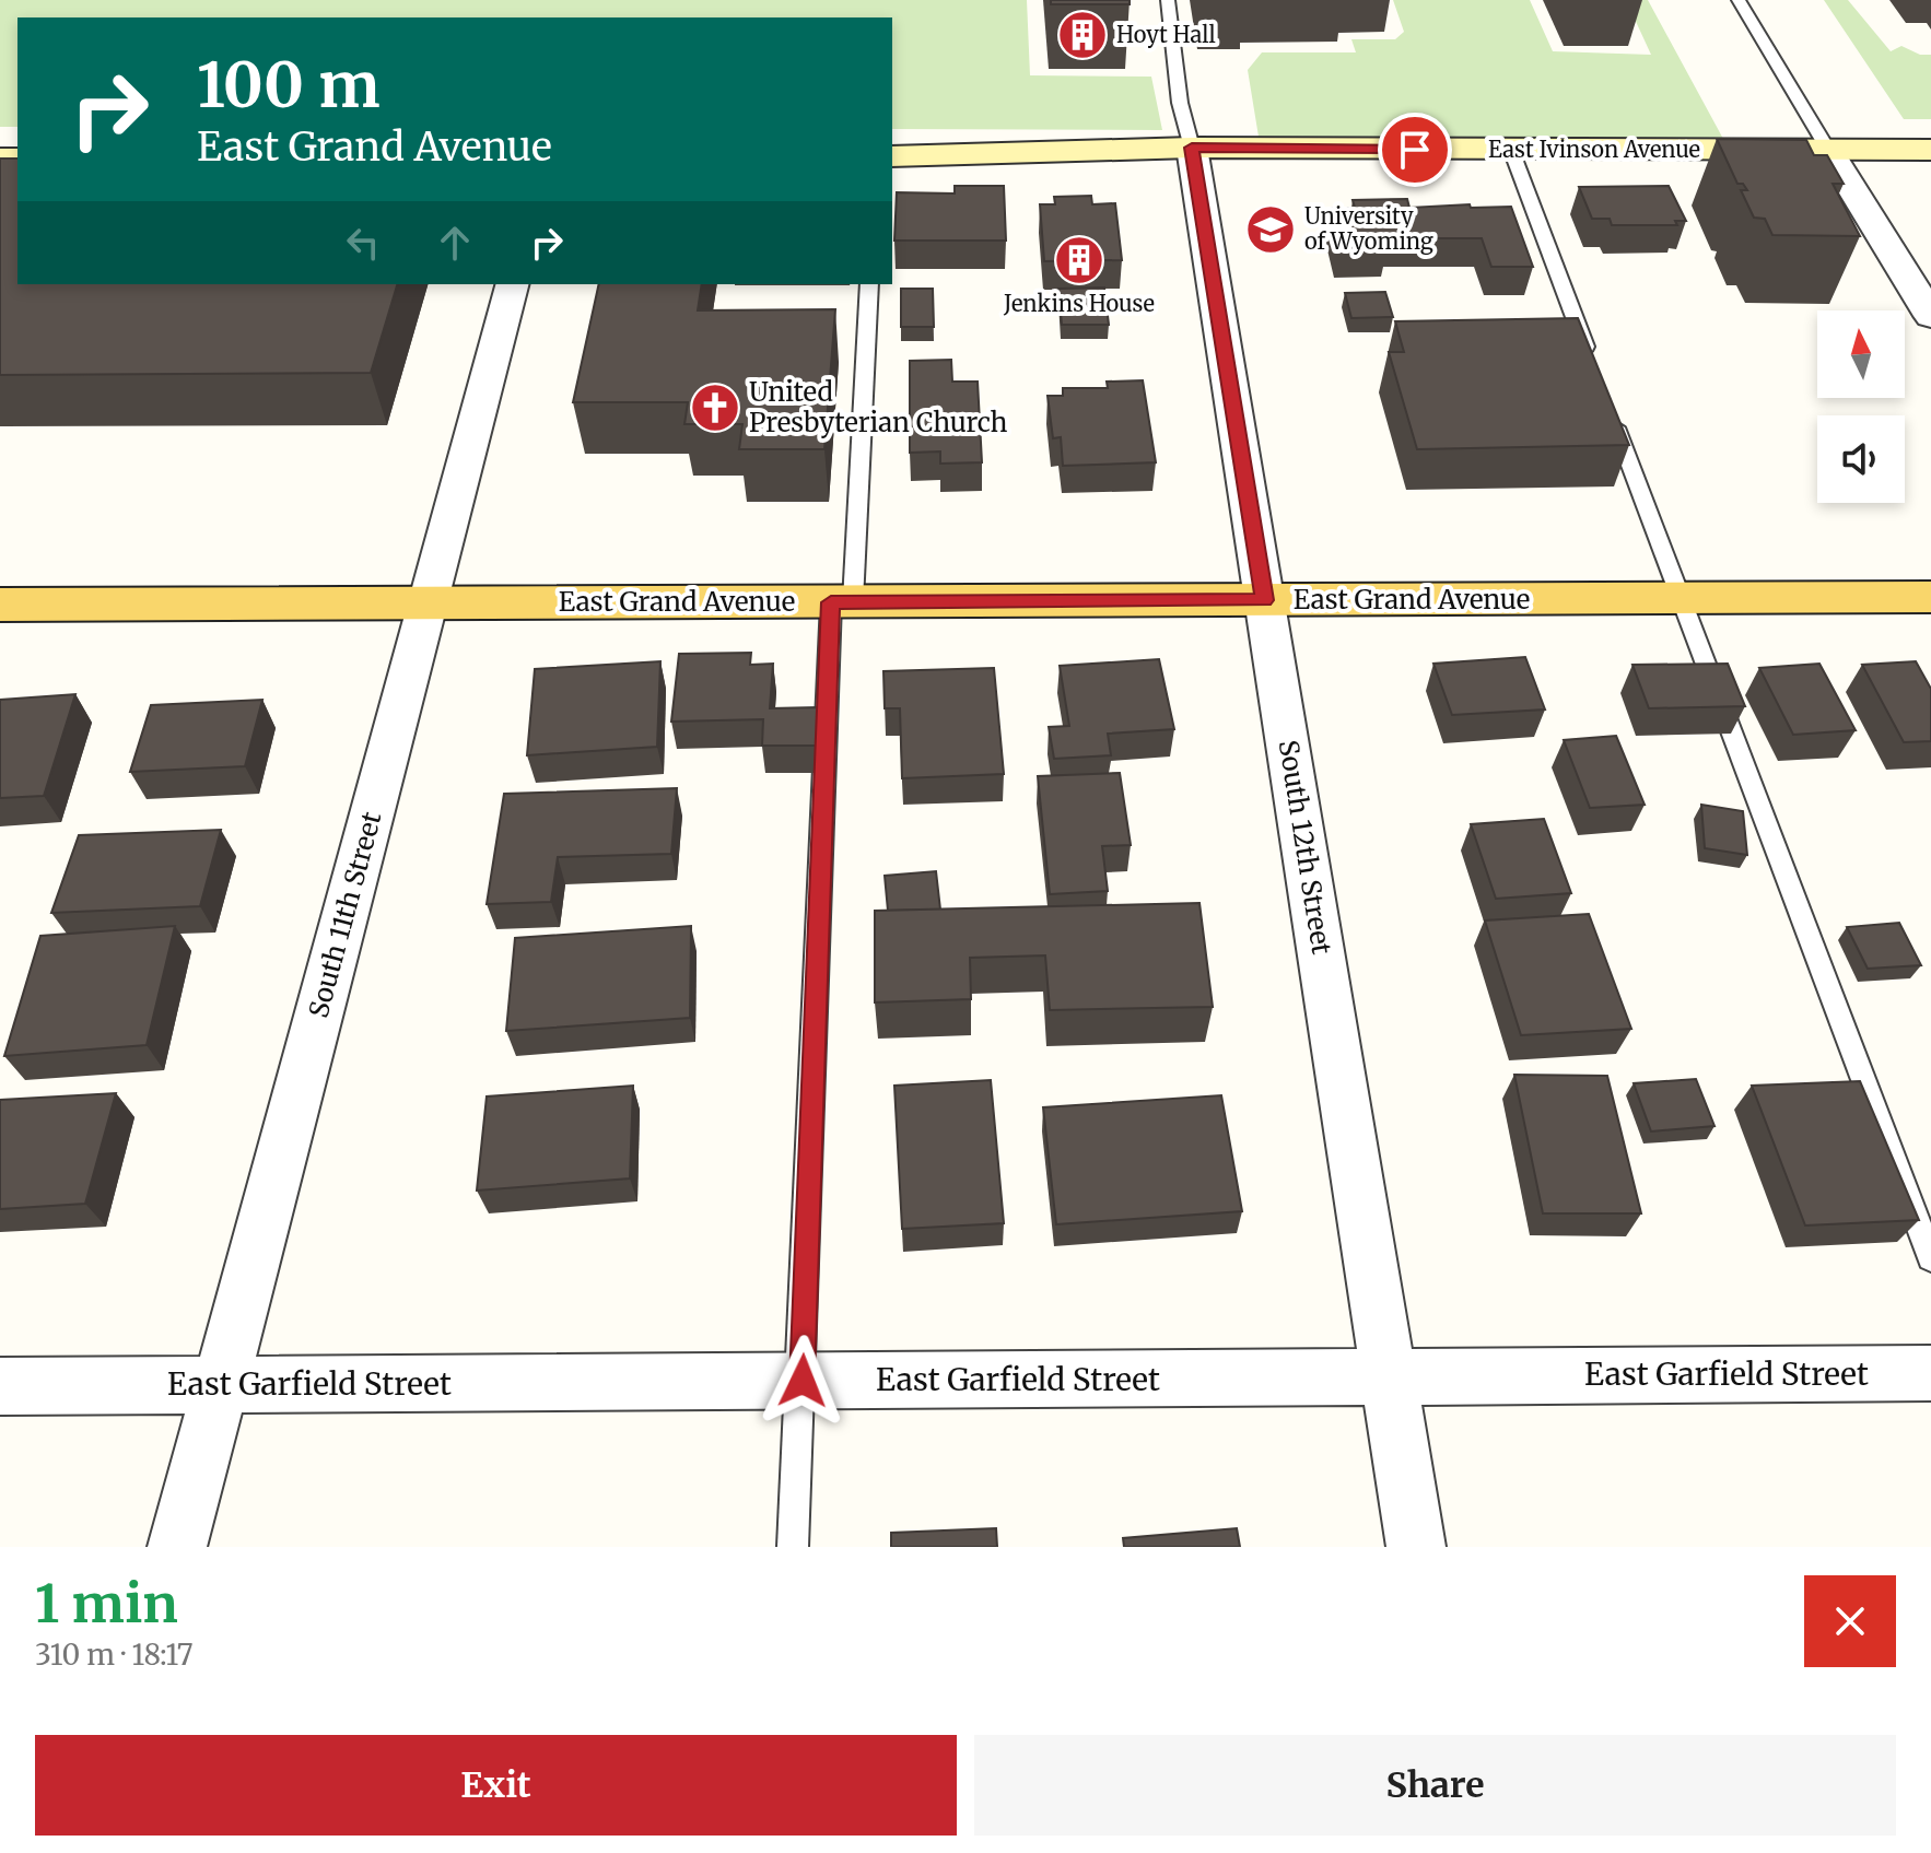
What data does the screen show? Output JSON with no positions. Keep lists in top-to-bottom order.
{
  "streets": {
    "main road": ["East Grand Avenue"],
    "street": [
      "East Ivinson Avenue",
      "South 12th Street",
      "South 11th Street",
      "East Garfield Street"
    ]
  },
  "crossings": [
    ["East Ivinson Avenue", "South 12th Street"],
    ["East Grand Avenue", "South 12th Street"],
    ["East Grand Avenue", "South 11th Street"],
    ["South 12th Street", "East Garfield Street"],
    ["South 11th Street", "East Garfield Street"]
  ],
  "places": {
    "building": ["Hoyt Hall", "Jenkins House"],
    "school or university": ["University of Wyoming"],
    "church": ["United Presbyterian Church"]
  },
  "north": "top",
  "page": {
    "turn": ["100 m", "East Grand Avenue"],
    "heading": ["1 min", "310 m · 18:17"],
    "buttons": ["Exit", "Share"]
  }
}
